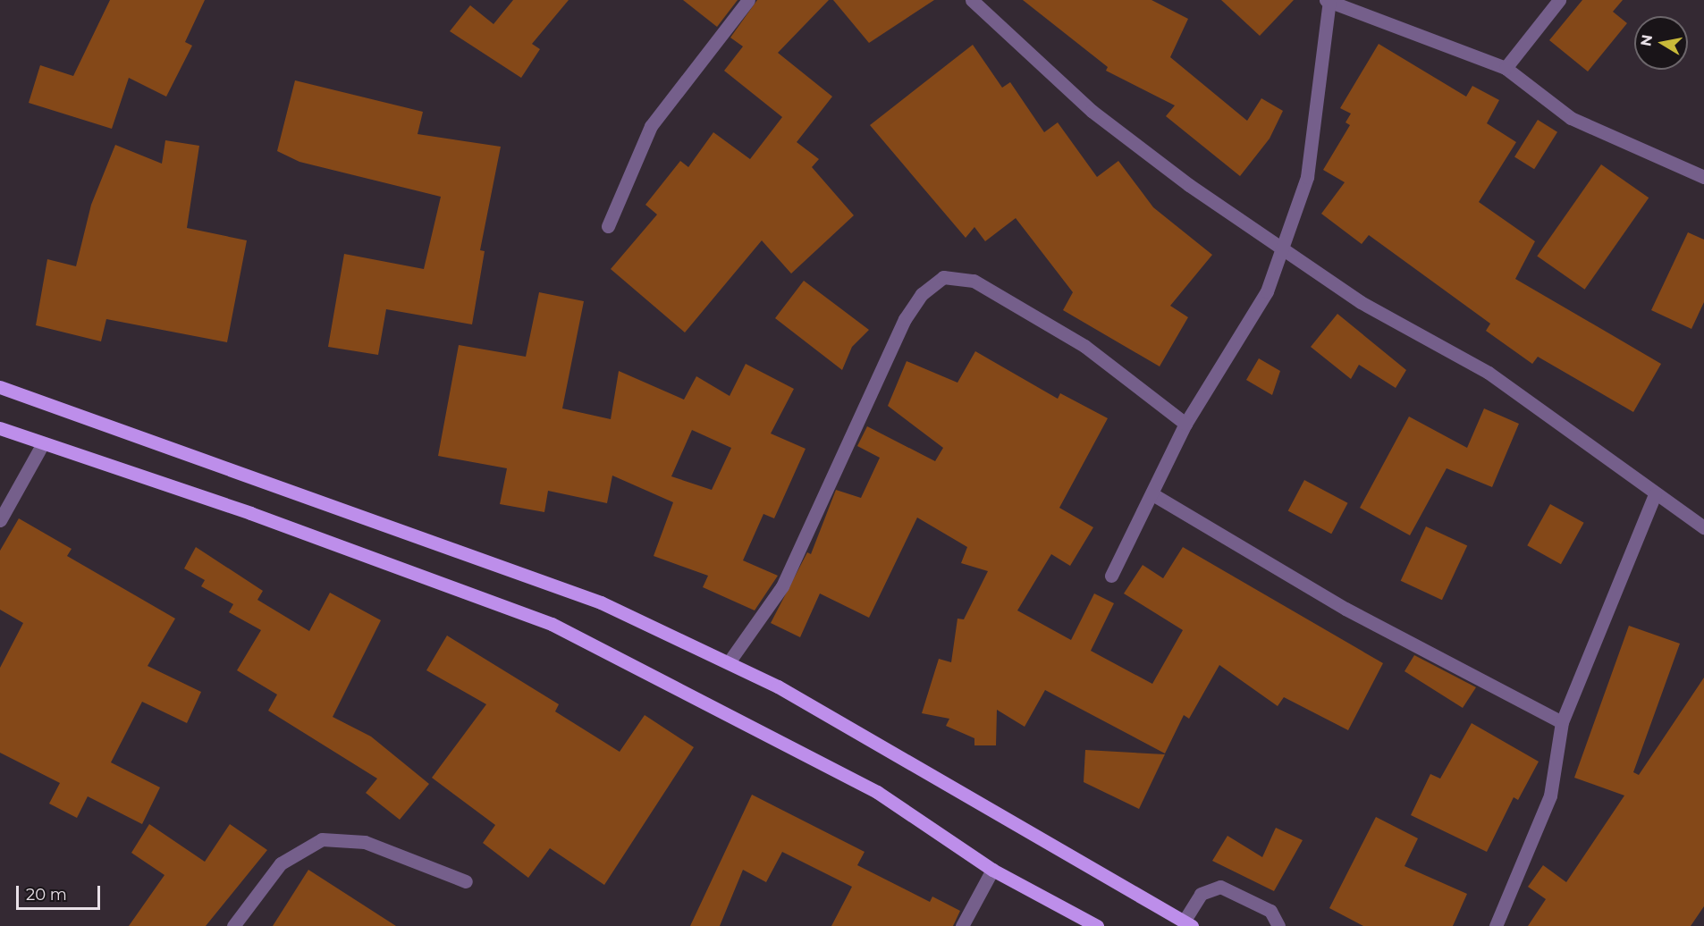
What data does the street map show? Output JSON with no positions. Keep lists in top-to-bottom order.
{
  "scale_bar": "20 m",
  "north": "left"
}
